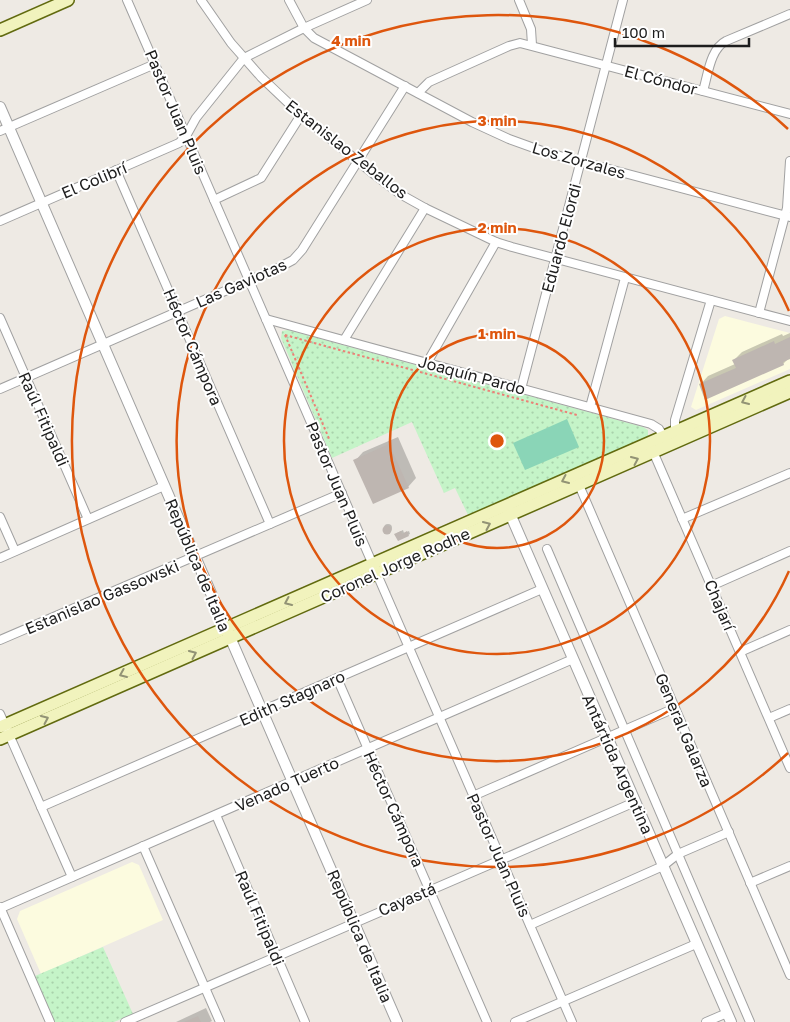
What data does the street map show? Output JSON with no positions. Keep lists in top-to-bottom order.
{
  "streets": {
    "main road": ["Coronel Jorge Rodhe"],
    "street": [
      "El Cóndor",
      "Pastor Juan Pluis",
      "Estanislao Zeballos",
      "Los Zorzales",
      "El Colibrí",
      "Eduardo Elordi",
      "Las Gaviotas",
      "Héctor Cámpora",
      "Joaquín Pardo",
      "Raúl Fitipaldi",
      "República de Italia",
      "Estanislao Gassowski",
      "Chajarí",
      "Edith Stagnaro",
      "General Galarza",
      "Antártida Argentina",
      "Venado Tuerto",
      "Cayastá"
    ]
  },
  "crossings": [
    ["El Cóndor", "Eduardo Elordi"],
    ["Pastor Juan Pluis", "El Colibrí"],
    ["Pastor Juan Pluis", "Las Gaviotas"],
    ["Pastor Juan Pluis", "Joaquín Pardo"],
    ["Pastor Juan Pluis", "Coronel Jorge Rodhe"],
    ["Pastor Juan Pluis", "Estanislao Gassowski"],
    ["Pastor Juan Pluis", "Edith Stagnaro"],
    ["Pastor Juan Pluis", "Venado Tuerto"],
    ["Pastor Juan Pluis", "Cayastá"],
    ["Estanislao Zeballos", "Eduardo Elordi"],
    ["Estanislao Zeballos", "Las Gaviotas"],
    ["Los Zorzales", "Eduardo Elordi"],
    ["Los Zorzales", "Las Gaviotas"],
    ["El Colibrí", "Héctor Cámpora"],
    ["El Colibrí", "República de Italia"],
    ["Eduardo Elordi", "Joaquín Pardo"],
    ["Las Gaviotas", "Héctor Cámpora"],
    ["Las Gaviotas", "Raúl Fitipaldi"],
    ["Las Gaviotas", "República de Italia"],
    ["Héctor Cámpora", "Estanislao Gassowski"],
    ["Héctor Cámpora", "Edith Stagnaro"],
    ["Héctor Cámpora", "Venado Tuerto"],
    ["Héctor Cámpora", "Cayastá"],
    ["Joaquín Pardo", "Coronel Jorge Rodhe"],
    ["Raúl Fitipaldi", "Venado Tuerto"],
    ["Raúl Fitipaldi", "Cayastá"],
    ["República de Italia", "Coronel Jorge Rodhe"],
    ["República de Italia", "Estanislao Gassowski"],
    ["República de Italia", "Edith Stagnaro"],
    ["República de Italia", "Venado Tuerto"],
    ["República de Italia", "Cayastá"],
    ["Coronel Jorge Rodhe", "Chajarí"],
    ["Coronel Jorge Rodhe", "General Galarza"],
    ["Coronel Jorge Rodhe", "Antártida Argentina"],
    ["Edith Stagnaro", "Antártida Argentina"],
    ["Antártida Argentina", "Venado Tuerto"],
    ["Antártida Argentina", "Cayastá"]
  ],
  "scale_bar": "100 m",
  "rings": [
    "4 min",
    "3 min",
    "2 min",
    "1 min"
  ]
}
